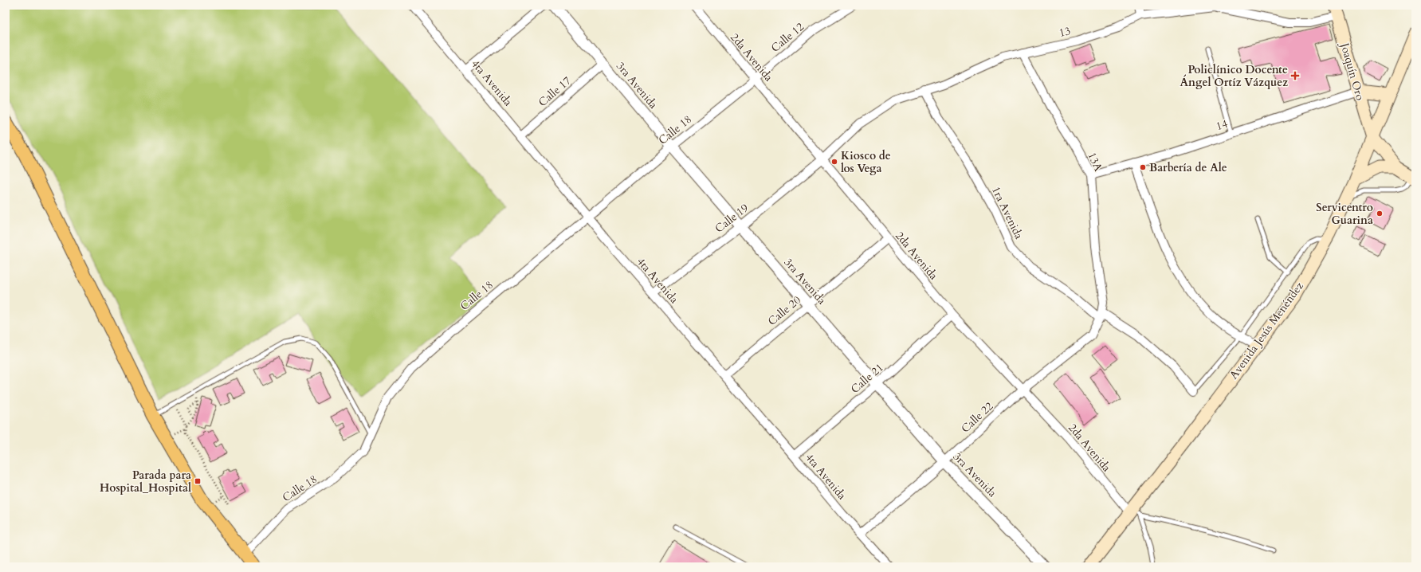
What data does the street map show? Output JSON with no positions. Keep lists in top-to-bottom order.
{
  "streets": {
    "main road": ["Joaquín Oro", "Avenida Jesús Menéndez"],
    "street": [
      "13",
      "Calle 12",
      "2da Avenida",
      "4ta Avenida",
      "3ra Avenida",
      "Calle 17",
      "14",
      "Calle 18",
      "13A",
      "1ra Avenida",
      "Calle 19",
      "Calle 20",
      "Calle 21",
      "Calle 22"
    ]
  },
  "crossings": [
    ["13", "2da Avenida"],
    ["13", "Joaquín Oro"],
    ["13", "13A"],
    ["13", "1ra Avenida"],
    ["13", "Calle 19"],
    ["Calle 12", "2da Avenida"],
    ["Calle 12", "Calle 18"],
    ["2da Avenida", "Calle 18"],
    ["2da Avenida", "Calle 19"],
    ["2da Avenida", "Calle 20"],
    ["2da Avenida", "Avenida Jesús Menéndez"],
    ["2da Avenida", "Calle 21"],
    ["2da Avenida", "Calle 22"],
    ["Joaquín Oro", "14"],
    ["Joaquín Oro", "Avenida Jesús Menéndez"],
    ["4ta Avenida", "Calle 17"],
    ["4ta Avenida", "Calle 18"],
    ["4ta Avenida", "Calle 19"],
    ["4ta Avenida", "Calle 20"],
    ["4ta Avenida", "Calle 21"],
    ["4ta Avenida", "Calle 22"],
    ["3ra Avenida", "Calle 17"],
    ["3ra Avenida", "Calle 18"],
    ["3ra Avenida", "Calle 19"],
    ["3ra Avenida", "Calle 20"],
    ["3ra Avenida", "Calle 21"],
    ["3ra Avenida", "Calle 22"],
    ["14", "13A"],
    ["13A", "1ra Avenida"],
    ["13A", "Calle 22"],
    ["1ra Avenida", "Calle 22"]
  ],
  "places": {
    "health": ["Policlínico Docente Ángel Ortíz Vázquez"],
    "other": ["Kiosco de los Vega", "Barbería de Ale", "Servicentro Guarina"],
    "transit": ["Parada para Hospital_Hospital"]
  }
}
